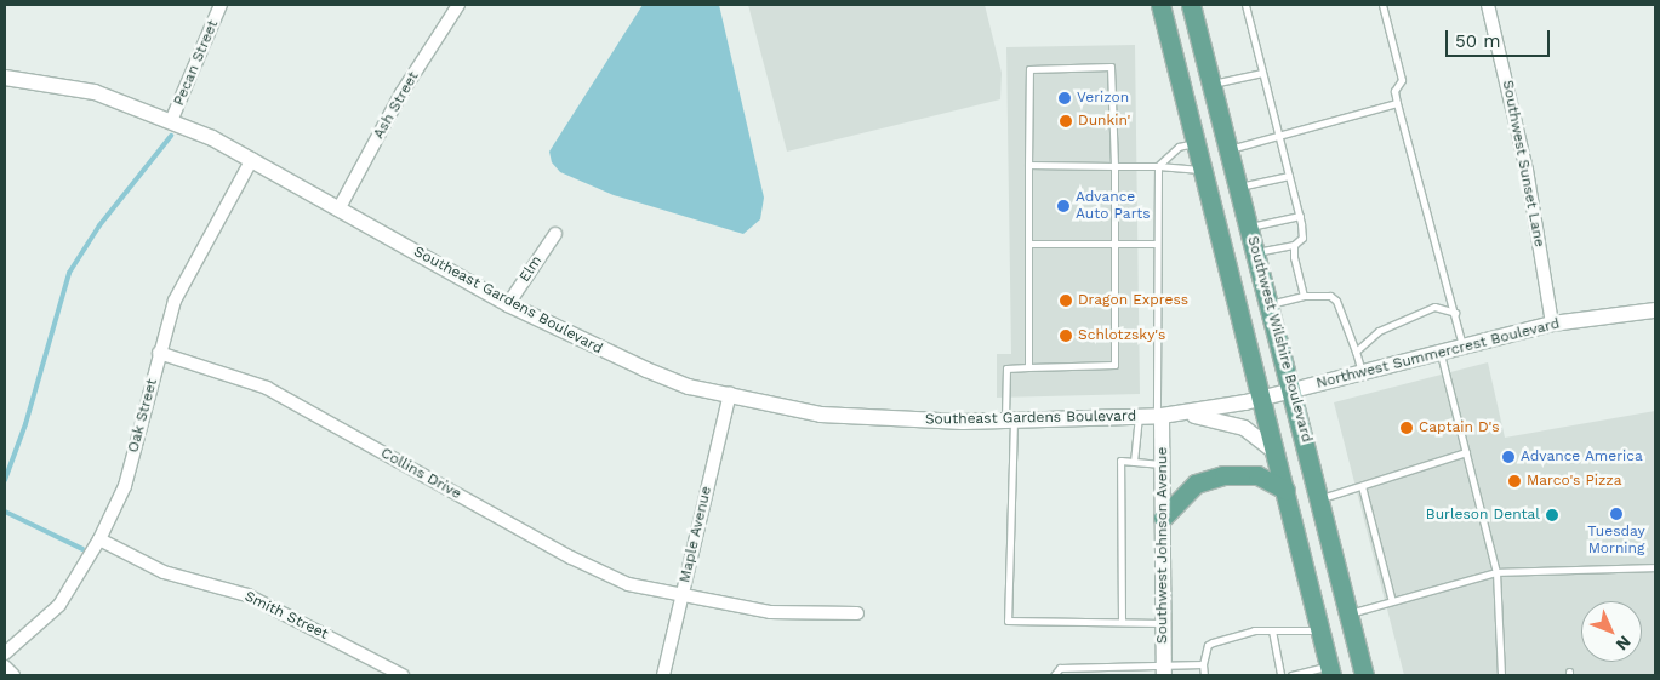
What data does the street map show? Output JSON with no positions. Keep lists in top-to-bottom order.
{
  "streets": {
    "main road": ["Southwest Wilshire Boulevard"],
    "street": [
      "Pecan Street",
      "Ash Street",
      "Southwest Sunset Lane",
      "Elm",
      "Southeast Gardens Boulevard",
      "Northwest Summercrest Boulevard",
      "Oak Street",
      "Collins Drive",
      "Maple Avenue",
      "Southwest Johnson Avenue",
      "Smith Street"
    ]
  },
  "crossings": [
    ["Pecan Street", "Southeast Gardens Boulevard"],
    ["Ash Street", "Southeast Gardens Boulevard"],
    ["Southwest Sunset Lane", "Northwest Summercrest Boulevard"],
    ["Elm", "Southeast Gardens Boulevard"],
    ["Southeast Gardens Boulevard", "Southwest Wilshire Boulevard"],
    ["Southeast Gardens Boulevard", "Northwest Summercrest Boulevard"],
    ["Southeast Gardens Boulevard", "Oak Street"],
    ["Southeast Gardens Boulevard", "Maple Avenue"],
    ["Southeast Gardens Boulevard", "Southwest Johnson Avenue"],
    ["Southwest Wilshire Boulevard", "Northwest Summercrest Boulevard"],
    ["Oak Street", "Collins Drive"],
    ["Oak Street", "Smith Street"],
    ["Collins Drive", "Maple Avenue"]
  ],
  "places": [
    "Verizon",
    "Dunkin'",
    "Advance Auto Parts",
    "Dragon Express",
    "Schlotzsky's",
    "Captain D's",
    "Advance America",
    "Marco's Pizza",
    "Tuesday Morning",
    "Burleson Dental"
  ],
  "scale_bar": "50 m",
  "north": "bottom right"
}
